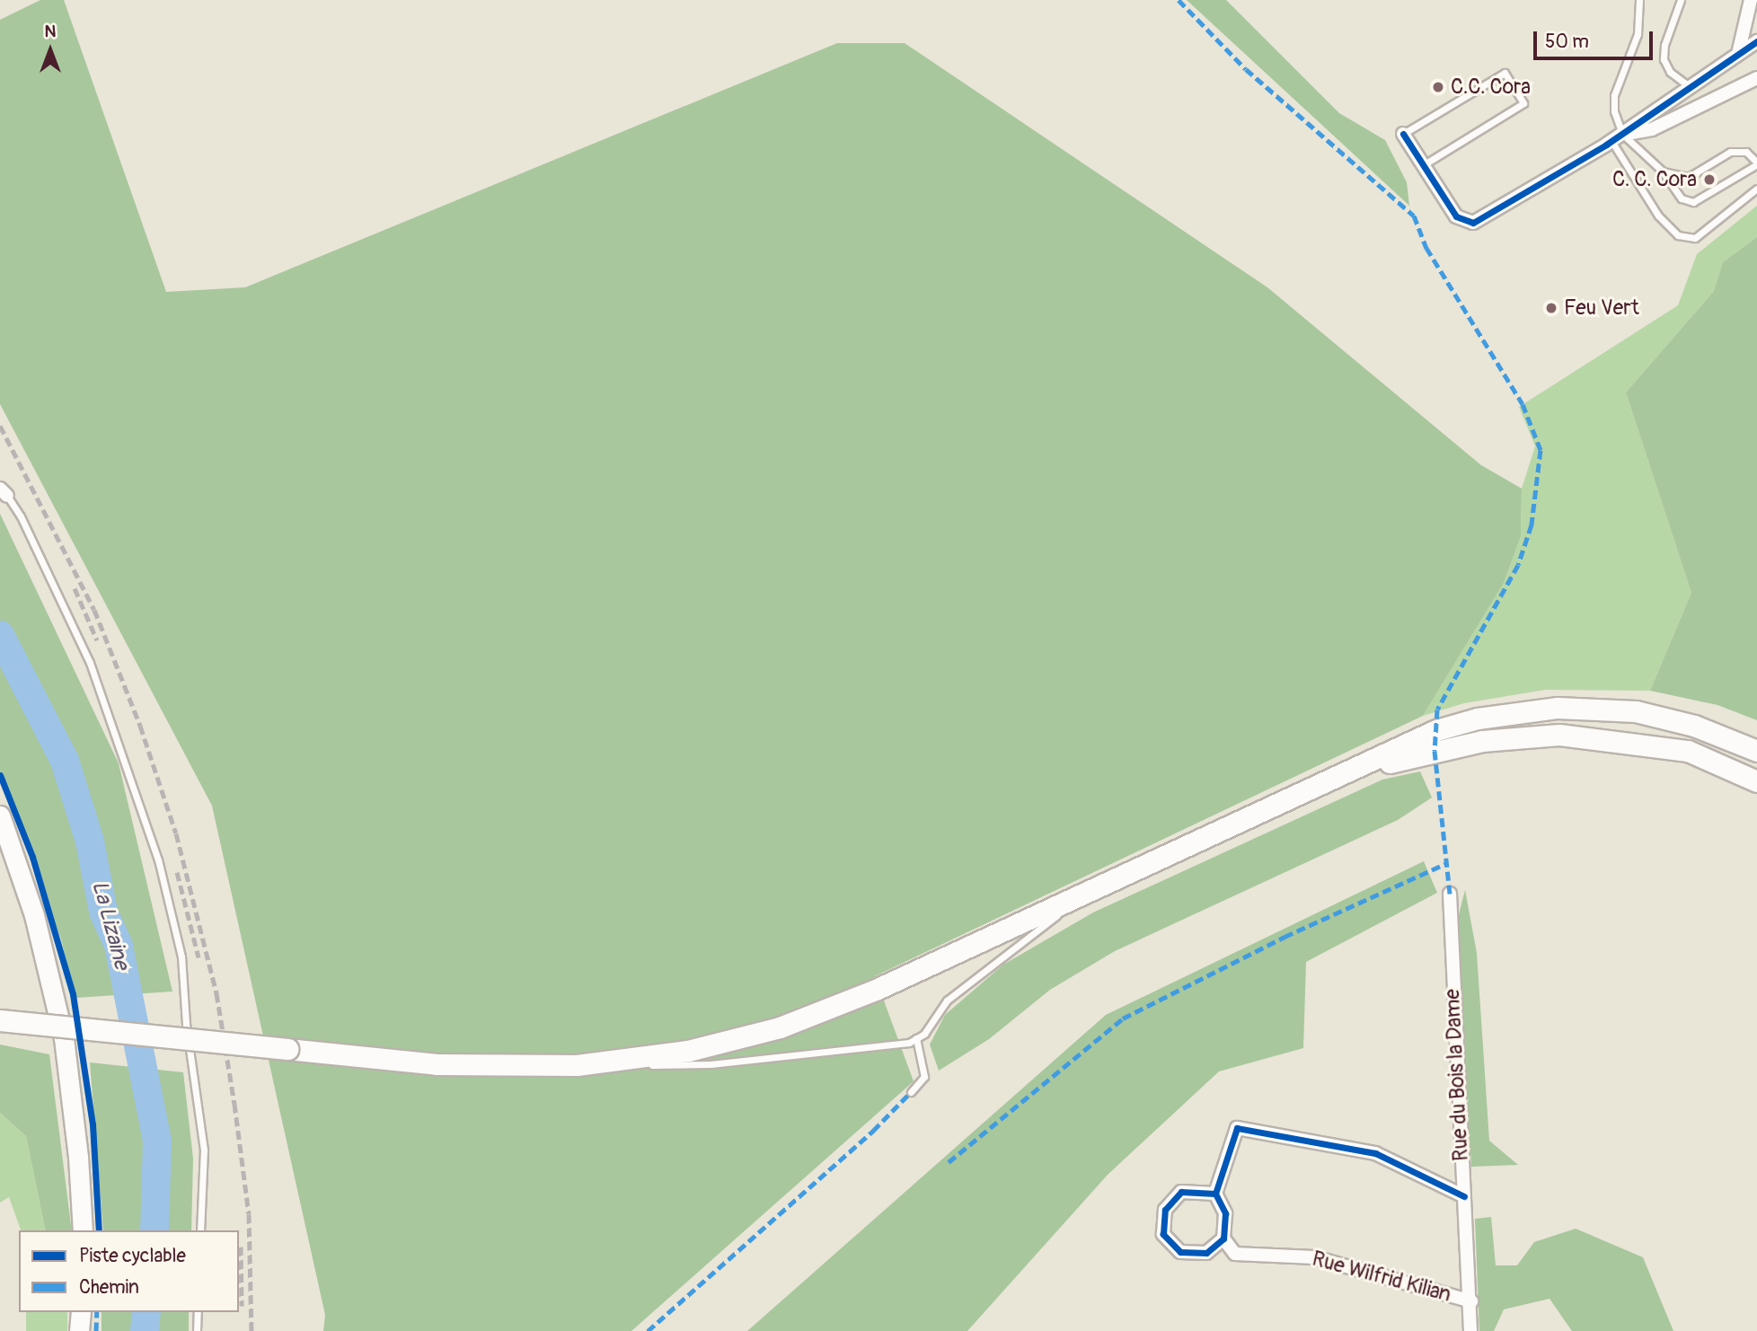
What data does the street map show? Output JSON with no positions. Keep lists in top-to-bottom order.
{
  "streets": {
    "street": ["Rue du Bois la Dame", "Rue Wilfrid Kilian"]
  },
  "crossings": [
    ["Rue du Bois la Dame", "Rue Wilfrid Kilian"]
  ],
  "water": ["La Lizaine"],
  "places": ["C.C. Cora", "C. C. Cora", "Feu Vert"],
  "legend": ["Piste cyclable", "Chemin"],
  "scale_bar": "50 m",
  "north": "top"
}
